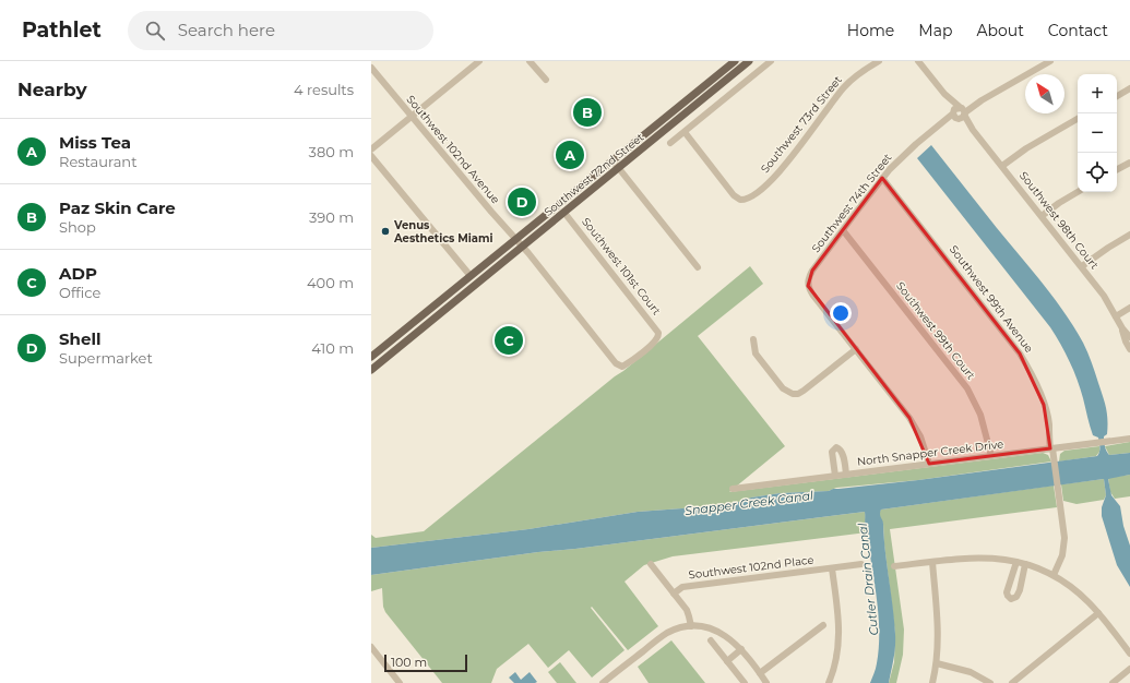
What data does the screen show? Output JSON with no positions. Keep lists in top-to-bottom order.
{
  "streets": {
    "main road": ["Southwest 72nd Street"],
    "street": [
      "Southwest 73rd Street",
      "Southwest 102nd Avenue",
      "Southwest 74th Street",
      "Southwest 98th Court",
      "Southwest 101st Court",
      "Southwest 99th Avenue",
      "Southwest 99th Court",
      "North Snapper Creek Drive",
      "Southwest 102nd Place"
    ]
  },
  "crossings": [
    ["Southwest 102nd Avenue", "Southwest 72nd Street"],
    ["Southwest 102nd Avenue", "Southwest 101st Court"],
    ["Southwest 72nd Street", "Southwest 101st Court"],
    ["Southwest 74th Street", "Southwest 98th Court"],
    ["Southwest 74th Street", "Southwest 99th Avenue"],
    ["Southwest 74th Street", "Southwest 99th Court"],
    ["Southwest 99th Avenue", "North Snapper Creek Drive"],
    ["Southwest 99th Court", "North Snapper Creek Drive"]
  ],
  "water": ["Snapper Creek Canal", "Cutler Drain Canal"],
  "places": ["Venus Aesthetics Miami"],
  "scale_bar": "100 m",
  "north": "top left",
  "page": {
    "header": "Pathlet",
    "search": "Search here",
    "nav": [
      "Home",
      "Map",
      "About",
      "Contact"
    ],
    "heading": ["Nearby", "4 results"],
    "map_buttons": ["+", "−"],
    "pins": [
      "B",
      "A",
      "D",
      "C"
    ],
    "list": [
      {
        "mark": "A",
        "name": "Miss Tea",
        "note": "Restaurant",
        "value": "380 m"
      },
      {
        "mark": "B",
        "name": "Paz Skin Care",
        "note": "Shop",
        "value": "390 m"
      },
      {
        "mark": "C",
        "name": "ADP",
        "note": "Office",
        "value": "400 m"
      },
      {
        "mark": "D",
        "name": "Shell",
        "note": "Supermarket",
        "value": "410 m"
      }
    ],
    "scale": "100 m"
  }
}
